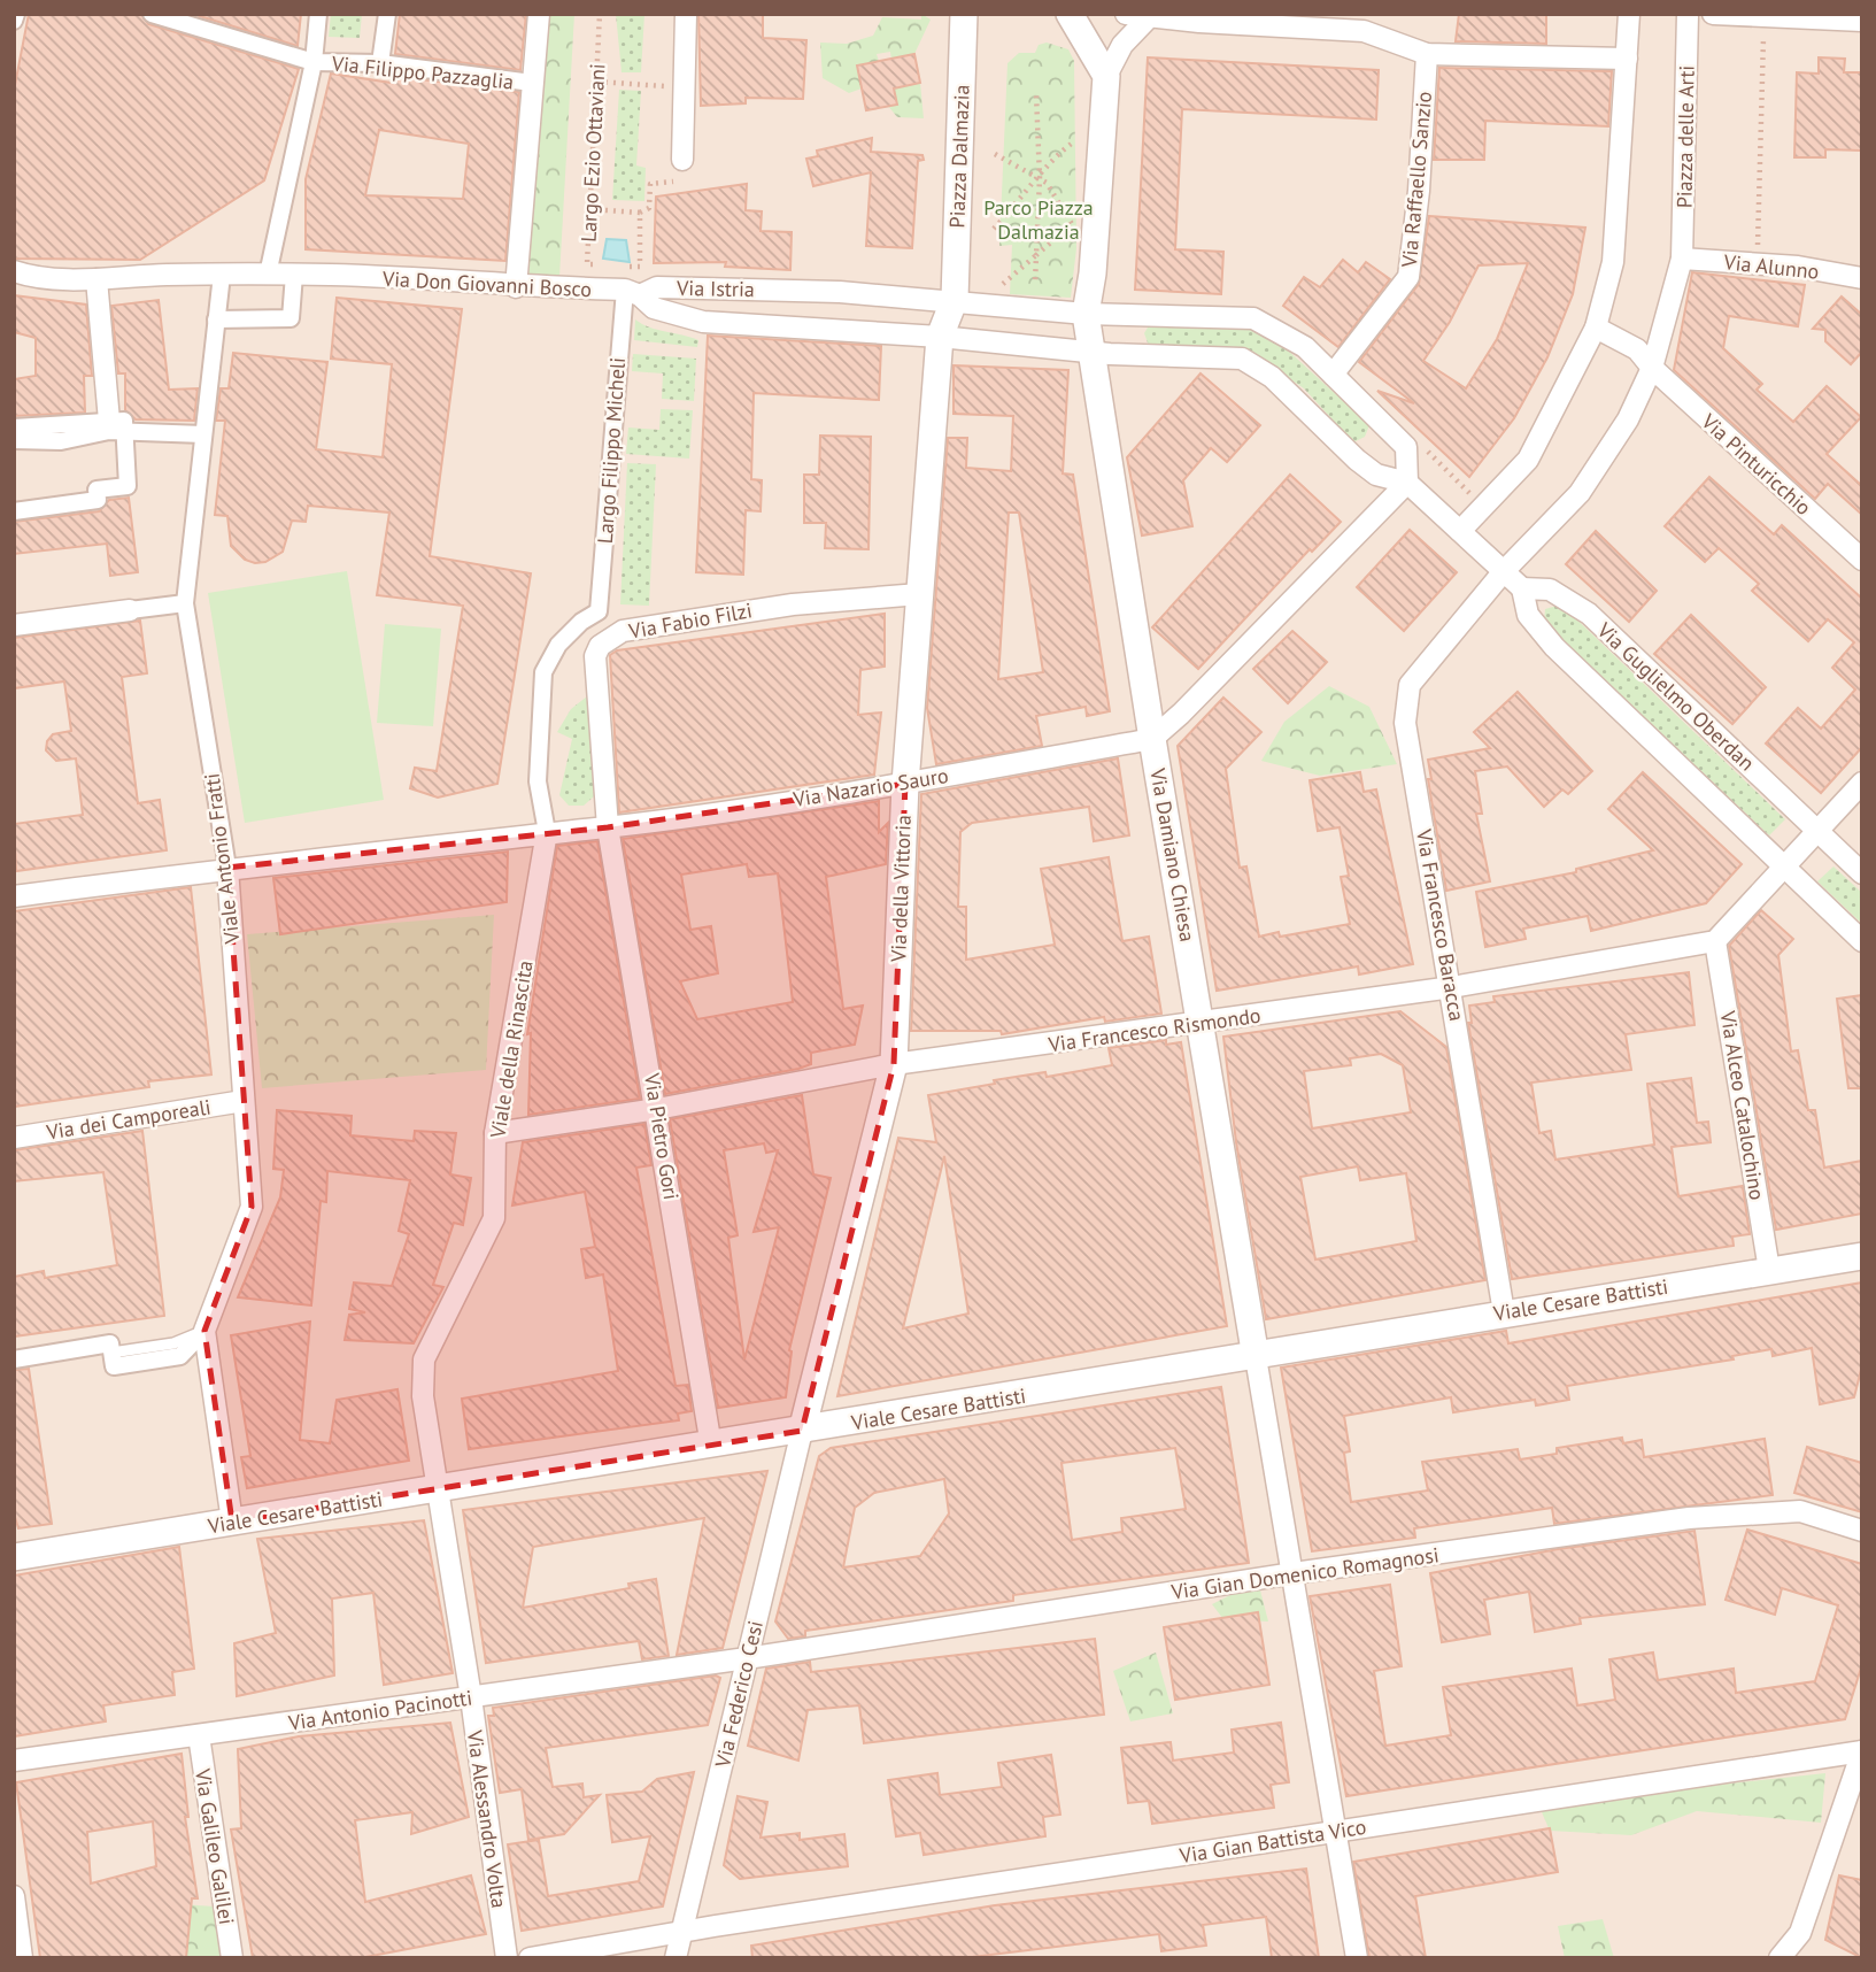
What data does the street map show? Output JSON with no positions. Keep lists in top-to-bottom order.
{
  "streets": {
    "street": [
      "Via Filippo Pazzaglia",
      "Piazza delle Arti",
      "Piazza Dalmazia",
      "Via Raffaello Sanzio",
      "Via Alunno",
      "Via Don Giovanni Bosco",
      "Via Istria",
      "Largo Filippo Micheli",
      "Via Pinturicchio",
      "Via Fabio Filzi",
      "Via Guglielmo Oberdan",
      "Via Nazario Sauro",
      "Via Damiano Chiesa",
      "Viale Antonio Fratti",
      "Via della Vittoria",
      "Via Francesco Baracca",
      "Via Francesco Rismondo",
      "Viale della Rinascita",
      "Via Alceo Catalochino",
      "Via dei Camporeali",
      "Via Pietro Gori",
      "Viale Cesare Battisti",
      "Via Gian Domenico Romagnosi",
      "Via Federico Cesi",
      "Via Antonio Pacinotti",
      "Via Alessandro Volta",
      "Via Gian Battista Vico",
      "Via Galileo Galilei"
    ],
    "path": ["Largo Ezio Ottaviani"]
  },
  "crossings": [
    ["Piazza delle Arti", "Via Alunno"],
    ["Piazza delle Arti", "Via Pinturicchio"],
    ["Piazza delle Arti", "Via Francesco Baracca"],
    ["Piazza Dalmazia", "Via Istria"],
    ["Piazza Dalmazia", "Via della Vittoria"],
    ["Via Don Giovanni Bosco", "Via Istria"],
    ["Via Don Giovanni Bosco", "Largo Filippo Micheli"],
    ["Via Don Giovanni Bosco", "Viale Antonio Fratti"],
    ["Via Istria", "Largo Filippo Micheli"],
    ["Via Istria", "Via della Vittoria"],
    ["Largo Filippo Micheli", "Via Fabio Filzi"],
    ["Via Pinturicchio", "Via Francesco Baracca"],
    ["Via Fabio Filzi", "Via della Vittoria"],
    ["Via Nazario Sauro", "Via Damiano Chiesa"],
    ["Via Nazario Sauro", "Viale Antonio Fratti"],
    ["Via Nazario Sauro", "Via della Vittoria"],
    ["Via Nazario Sauro", "Viale della Rinascita"],
    ["Via Nazario Sauro", "Via Pietro Gori"],
    ["Via Damiano Chiesa", "Via Francesco Rismondo"],
    ["Via Damiano Chiesa", "Viale Cesare Battisti"],
    ["Viale Antonio Fratti", "Via dei Camporeali"],
    ["Via della Vittoria", "Via Francesco Rismondo"],
    ["Via della Vittoria", "Viale Cesare Battisti"],
    ["Via della Vittoria", "Via Federico Cesi"],
    ["Via Francesco Baracca", "Via Francesco Rismondo"],
    ["Via Francesco Baracca", "Viale Cesare Battisti"],
    ["Via Francesco Rismondo", "Viale della Rinascita"],
    ["Via Francesco Rismondo", "Via Alceo Catalochino"],
    ["Via Francesco Rismondo", "Via Pietro Gori"],
    ["Viale della Rinascita", "Viale Cesare Battisti"],
    ["Viale della Rinascita", "Via Alessandro Volta"],
    ["Via Alceo Catalochino", "Viale Cesare Battisti"],
    ["Via Pietro Gori", "Viale Cesare Battisti"],
    ["Viale Cesare Battisti", "Via Federico Cesi"],
    ["Viale Cesare Battisti", "Via Alessandro Volta"],
    ["Via Gian Domenico Romagnosi", "Via Federico Cesi"],
    ["Via Gian Domenico Romagnosi", "Via Antonio Pacinotti"],
    ["Via Federico Cesi", "Via Antonio Pacinotti"],
    ["Via Federico Cesi", "Via Gian Battista Vico"],
    ["Via Antonio Pacinotti", "Via Alessandro Volta"],
    ["Via Antonio Pacinotti", "Via Galileo Galilei"]
  ],
  "parks": ["Parco Piazza Dalmazia"]
}
